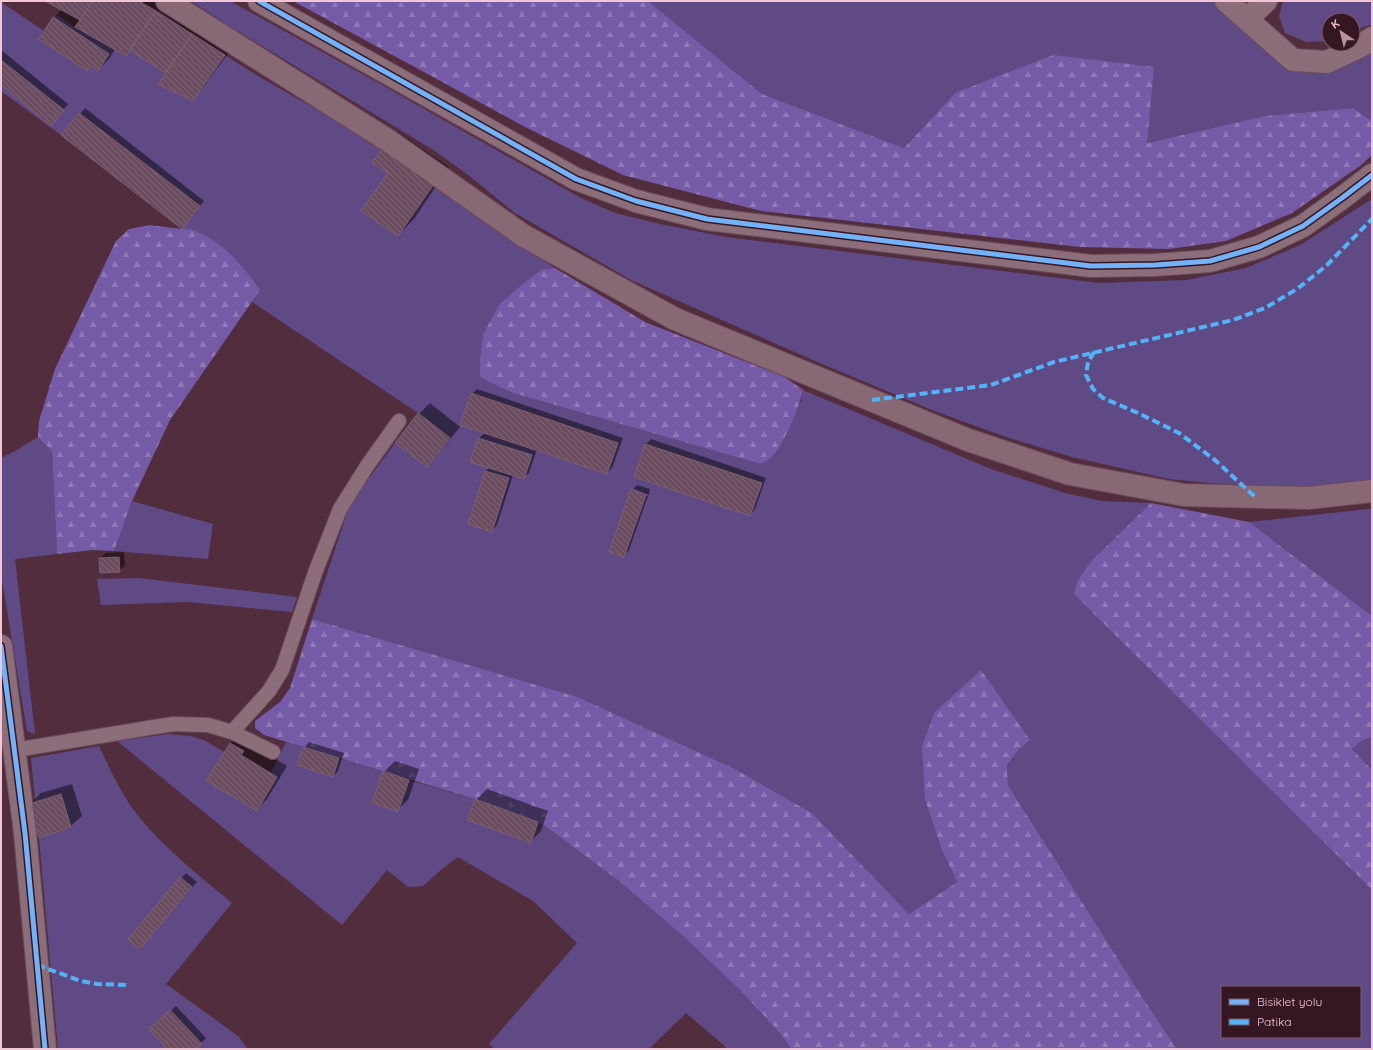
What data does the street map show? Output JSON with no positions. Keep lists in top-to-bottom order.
{
  "legend": ["Bisiklet yolu", "Patika"],
  "north": "top left"
}
